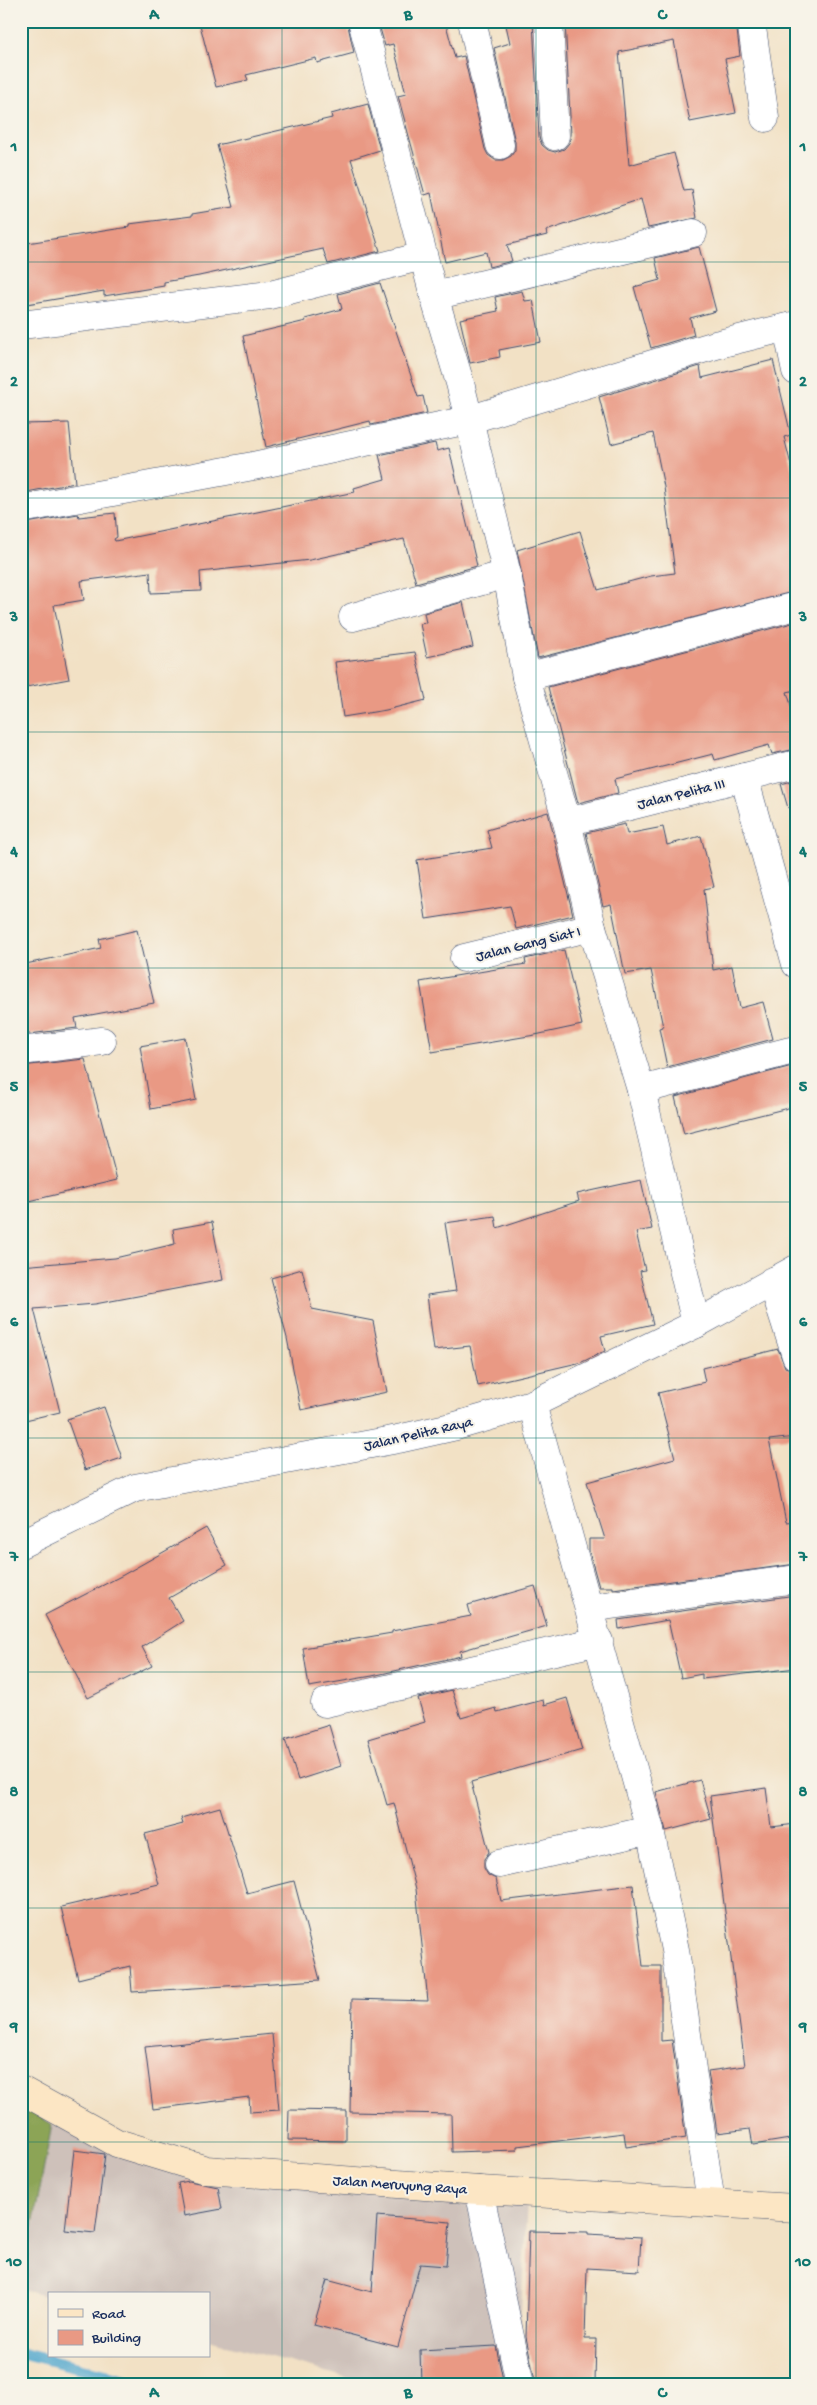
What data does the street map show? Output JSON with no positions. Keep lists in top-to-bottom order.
{
  "streets": {
    "main road": ["Jalan Meruyung Raya"],
    "street": ["Jalan Pelita III", "Jalan Gang Siat I", "Jalan Pelita Raya"]
  },
  "legend": ["Road", "Building"],
  "grid": {
    "columns": ["A", "B", "C"],
    "rows": [
      "1",
      "2",
      "3",
      "4",
      "5",
      "6",
      "7",
      "8",
      "9",
      "10"
    ]
  }
}
